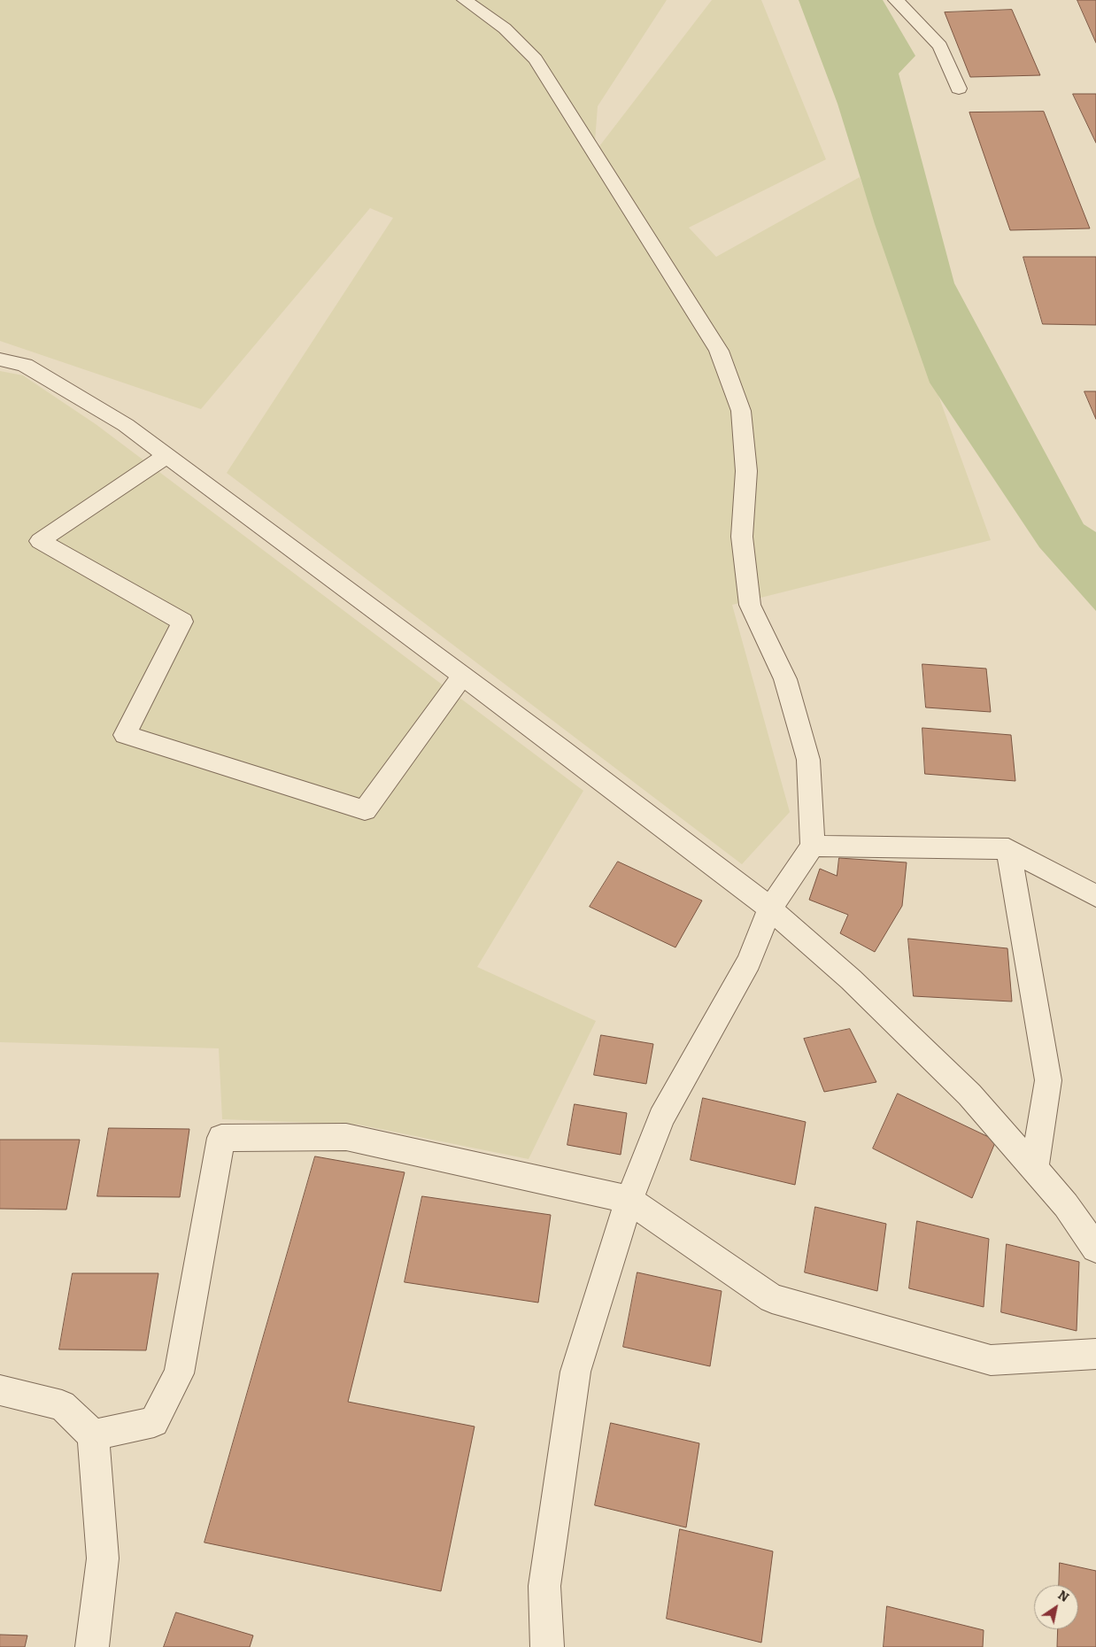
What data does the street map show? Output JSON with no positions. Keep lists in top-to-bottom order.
{
  "north": "top right"
}
